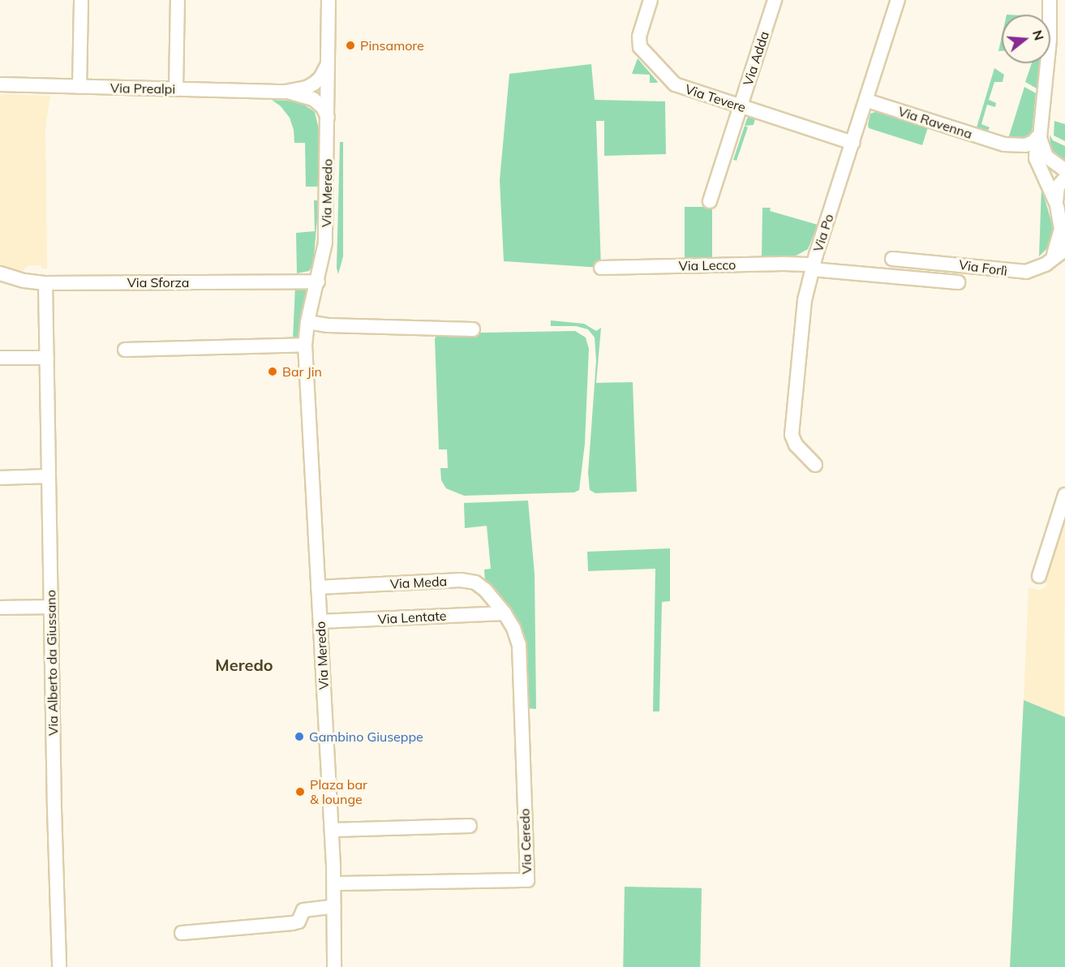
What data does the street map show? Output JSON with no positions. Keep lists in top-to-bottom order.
{
  "streets": {
    "street": [
      "Via Adda",
      "Via Prealpi",
      "Via Tevere",
      "Via Ravenna",
      "Via Meredo",
      "Via Po",
      "Via Lecco",
      "Via Forlì",
      "Via Sforza",
      "Via Meda",
      "Via Lentate",
      "Via Alberto da Giussano",
      "Via Ceredo"
    ]
  },
  "crossings": [
    ["Via Adda", "Via Tevere"],
    ["Via Prealpi", "Via Meredo"],
    ["Via Tevere", "Via Po"],
    ["Via Ravenna", "Via Po"],
    ["Via Meredo", "Via Sforza"],
    ["Via Meredo", "Via Meda"],
    ["Via Meredo", "Via Lentate"],
    ["Via Meredo", "Via Ceredo"],
    ["Via Po", "Via Lecco"],
    ["Via Po", "Via Forlì"],
    ["Via Lecco", "Via Forlì"],
    ["Via Sforza", "Via Alberto da Giussano"],
    ["Via Meda", "Via Lentate"],
    ["Via Meda", "Via Ceredo"],
    ["Via Lentate", "Via Ceredo"]
  ],
  "districts": ["Meredo"],
  "places": [
    "Pinsamore",
    "Bar Jin",
    "Gambino Giuseppe",
    "Plaza bar & lounge"
  ],
  "north": "right"
}
